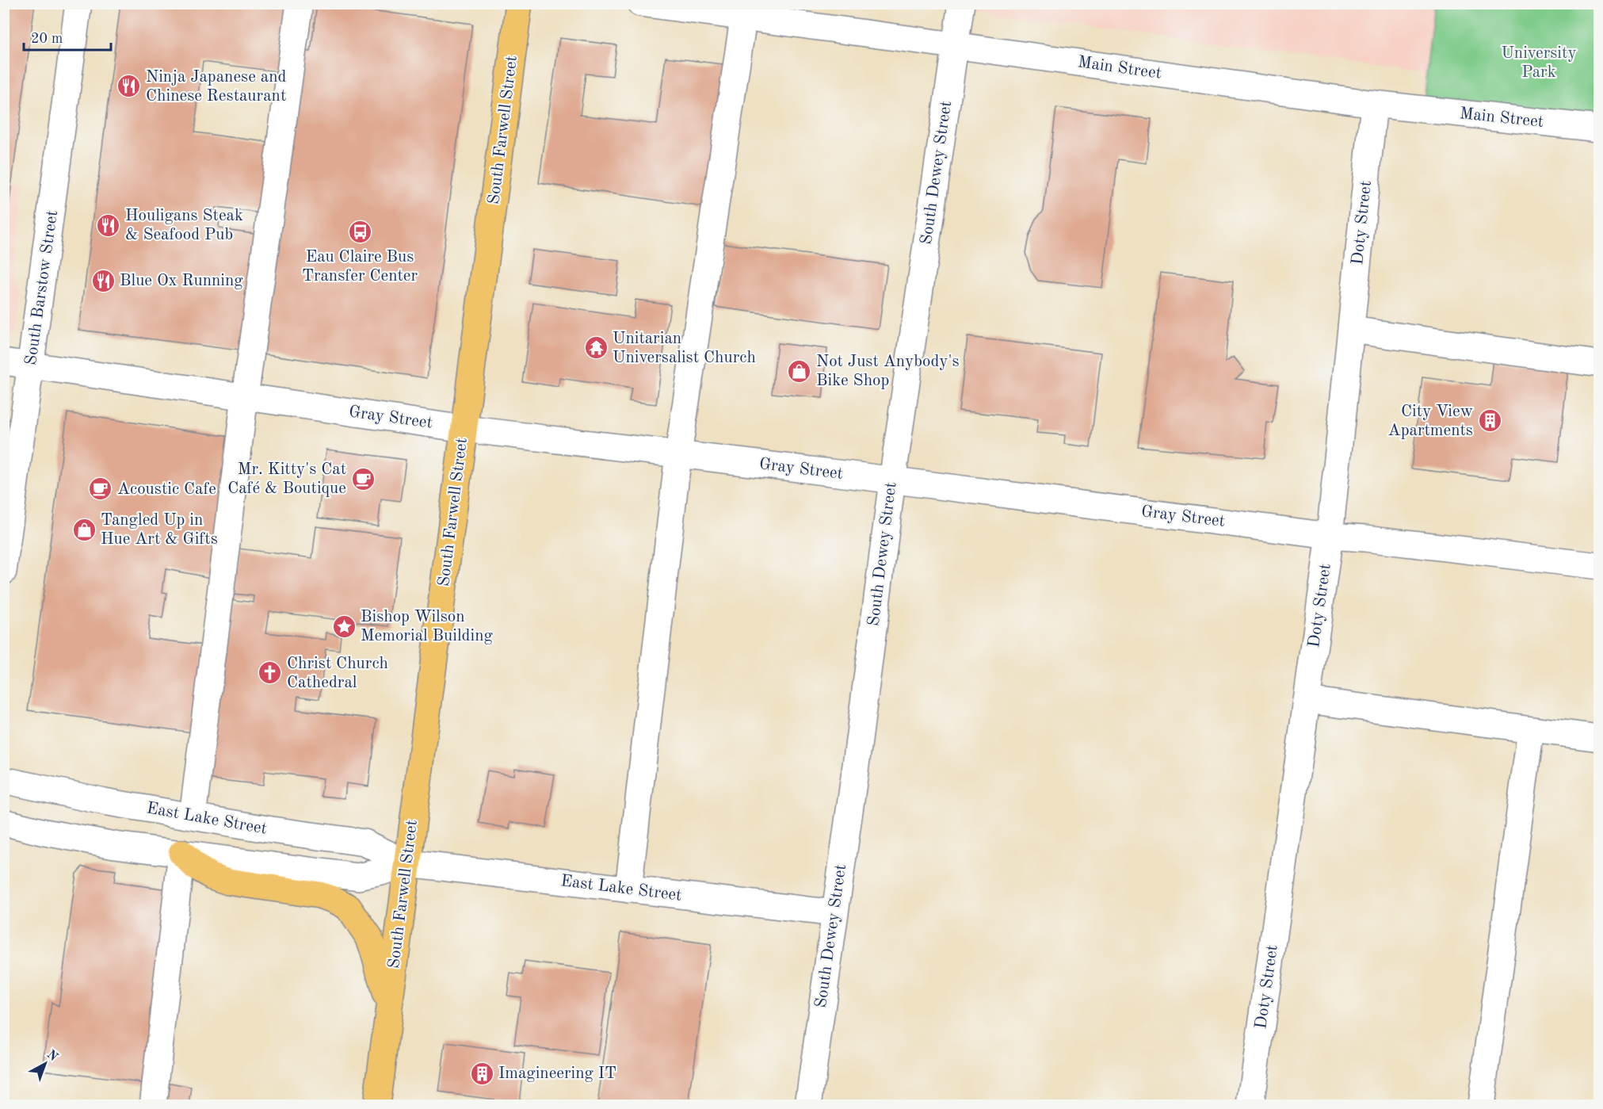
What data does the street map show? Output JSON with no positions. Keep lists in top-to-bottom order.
{
  "streets": {
    "main road": ["South Farwell Street"],
    "street": [
      "Main Street",
      "South Dewey Street",
      "Doty Street",
      "South Barstow Street",
      "Gray Street",
      "East Lake Street"
    ]
  },
  "crossings": [
    ["Main Street", "South Dewey Street"],
    ["Main Street", "Doty Street"],
    ["South Farwell Street", "Gray Street"],
    ["South Farwell Street", "East Lake Street"],
    ["South Dewey Street", "Gray Street"],
    ["South Dewey Street", "East Lake Street"],
    ["Doty Street", "Gray Street"],
    ["South Barstow Street", "Gray Street"]
  ],
  "parks": ["University Park"],
  "places": {
    "restaurant": ["Ninja Japanese and Chinese Restaurant", "Houligans Steak & Seafood Pub", "Blue Ox Running"],
    "bus stop": ["Eau Claire Bus Transfer Center"],
    "temple": ["Unitarian Universalist Church"],
    "shop": ["Not Just Anybody's Bike Shop", "Tangled Up in Hue Art & Gifts"],
    "building": ["City View Apartments", "Imagineering IT"],
    "cafe": ["Mr. Kitty's Cat Café & Boutique", "Acoustic Cafe"],
    "place": ["Bishop Wilson Memorial Building"],
    "church": ["Christ Church Cathedral"]
  },
  "scale_bar": "20 m",
  "north": "top right"
}
